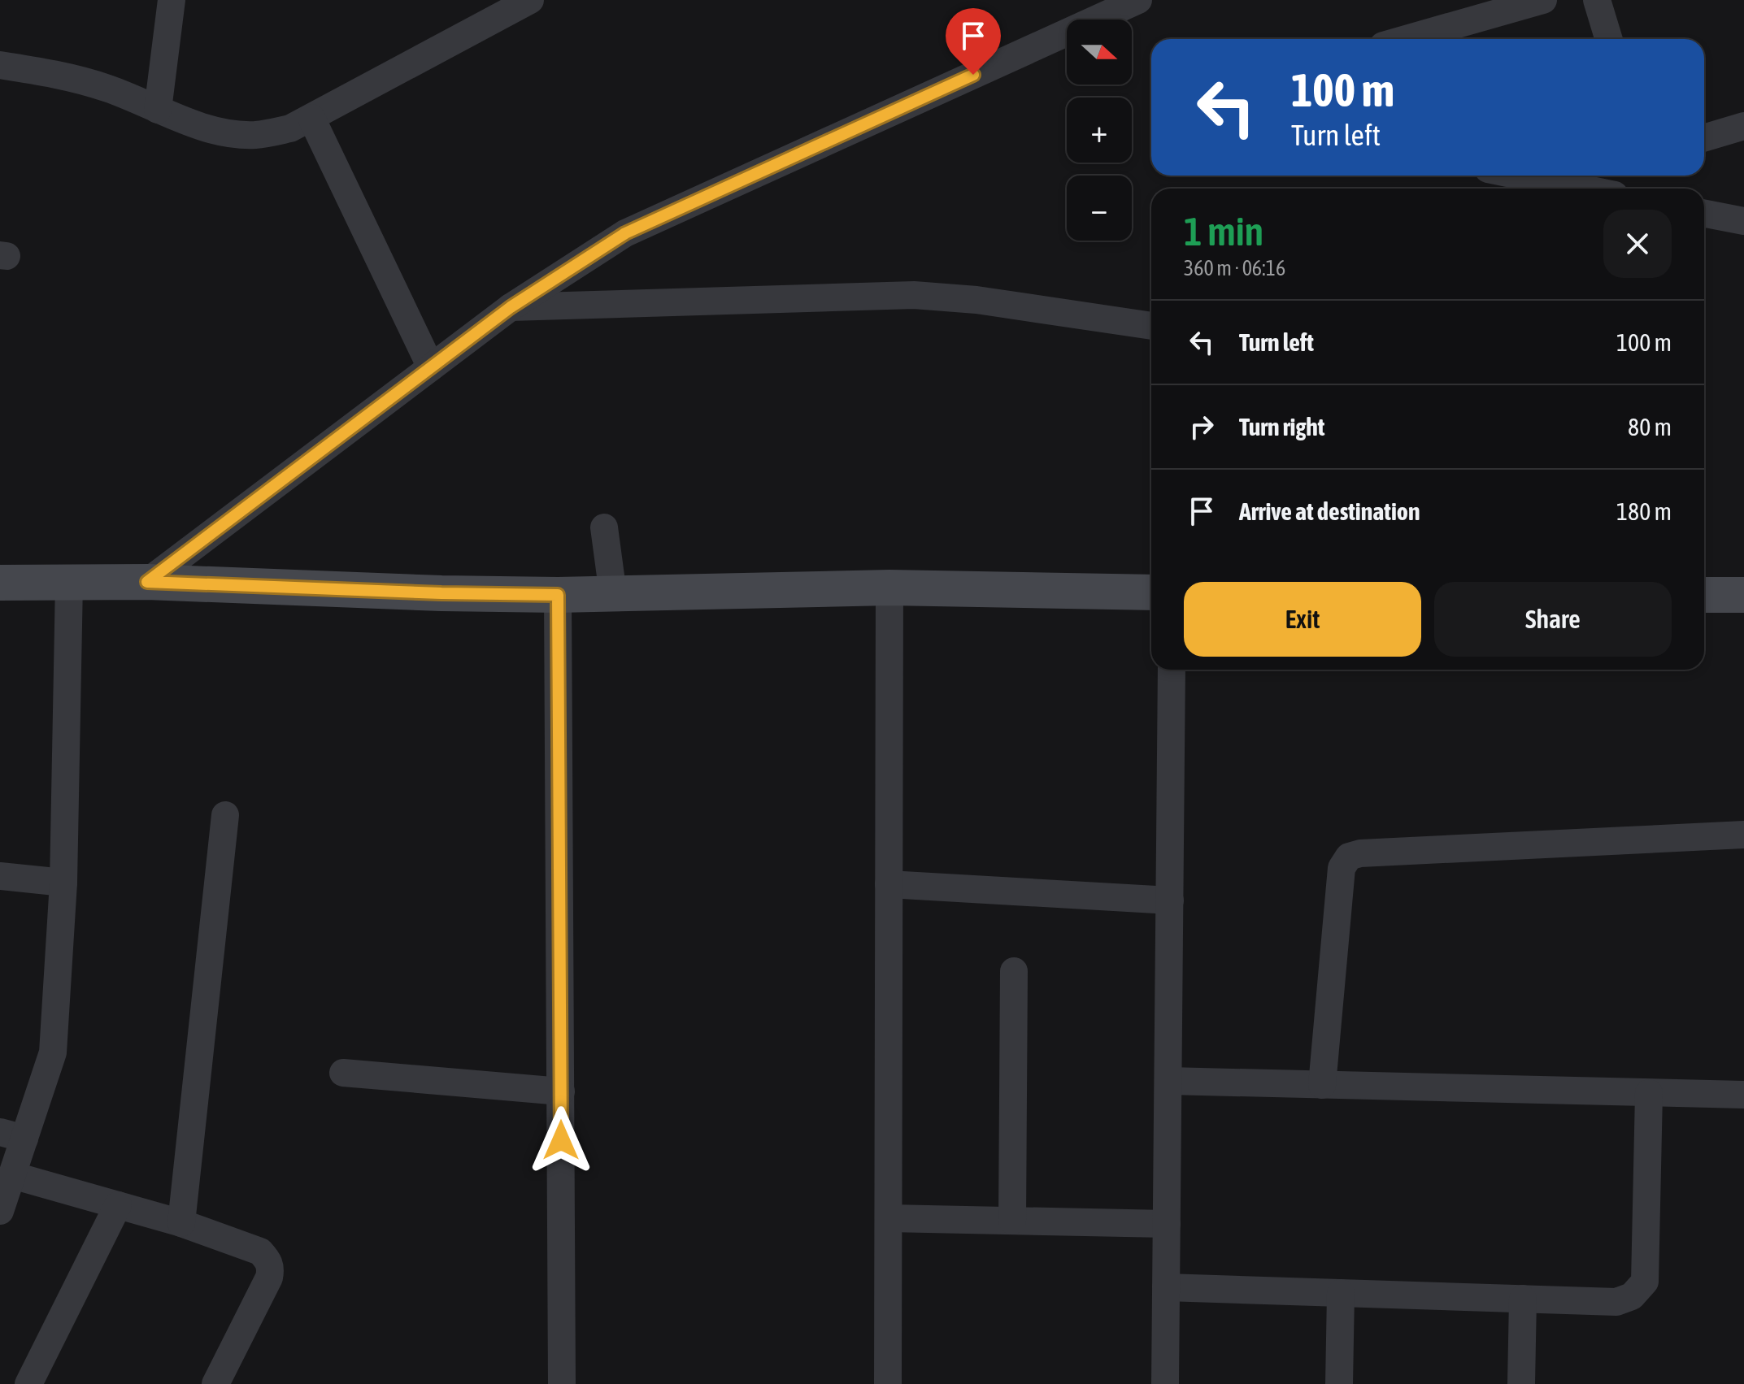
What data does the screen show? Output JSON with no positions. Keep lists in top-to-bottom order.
{
  "north": "right",
  "page": {
    "map_buttons": ["+", "−"],
    "turn": ["100 m", "Turn left"],
    "heading": ["1 min", "360 m · 06:16"],
    "list": [
      {
        "name": "Turn left",
        "value": "100 m"
      },
      {
        "name": "Turn right",
        "value": "80 m"
      },
      {
        "name": "Arrive at destination",
        "value": "180 m"
      }
    ],
    "buttons": ["Exit", "Share"]
  }
}
